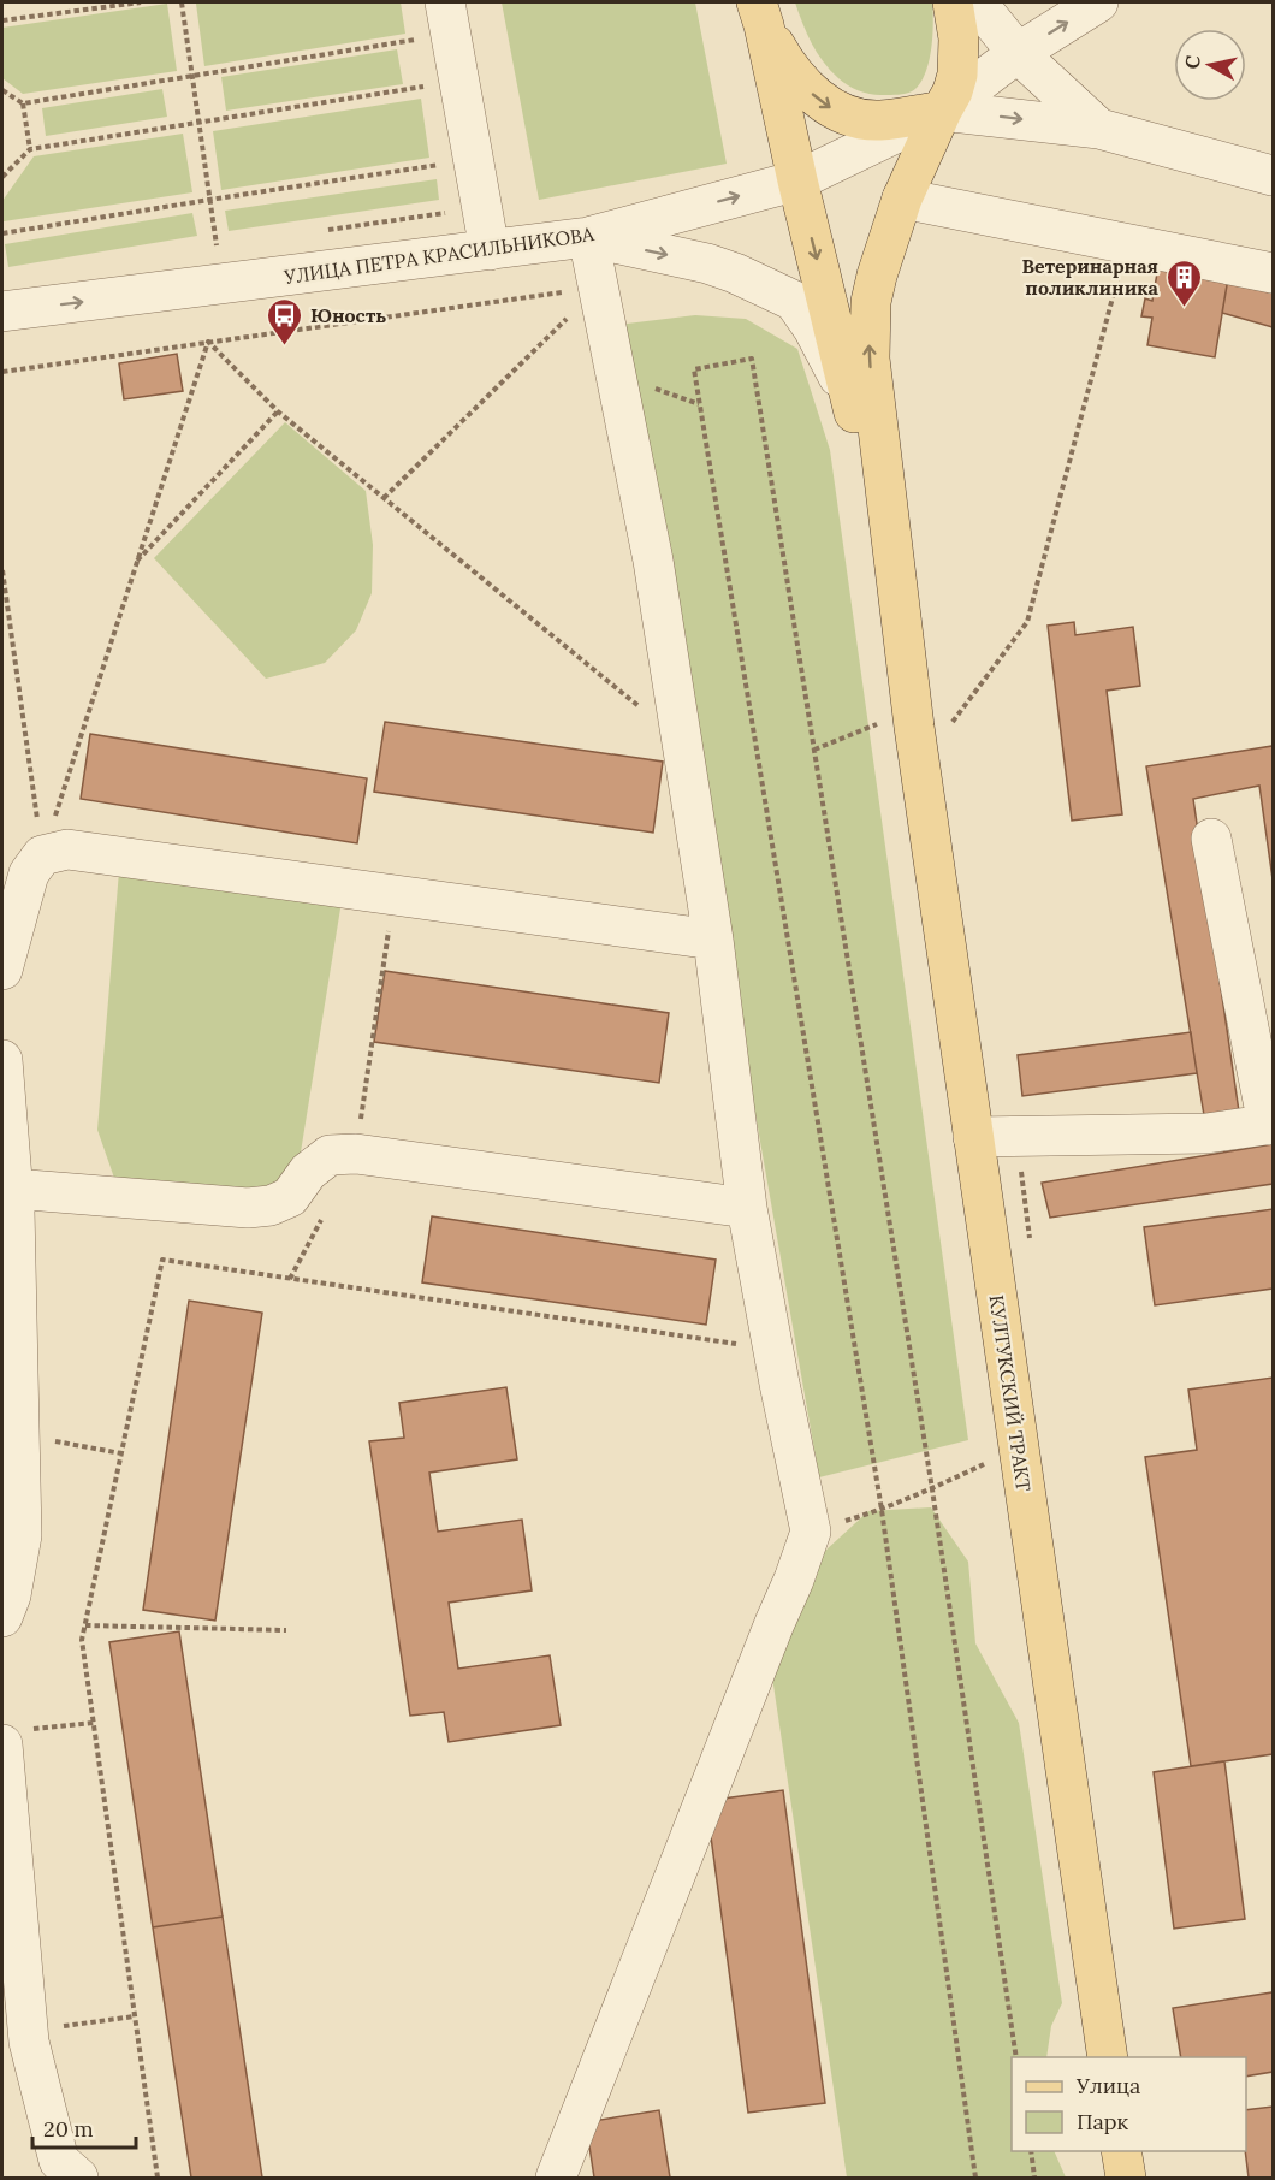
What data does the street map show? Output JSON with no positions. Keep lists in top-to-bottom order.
{
  "streets": {
    "main road": ["КУЛТУКСКИЙ ТРАКТ"],
    "street": ["УЛИЦА ПЕТРА КРАСИЛЬНИКОВА"]
  },
  "one_way": ["УЛИЦА ПЕТРА КРАСИЛЬНИКОВА"],
  "places": {
    "building": ["Ветеринарная поликлиника"],
    "bus stop": ["Юность"]
  },
  "legend": ["Улица", "Парк"],
  "scale_bar": "20 m",
  "north": "left"
}
